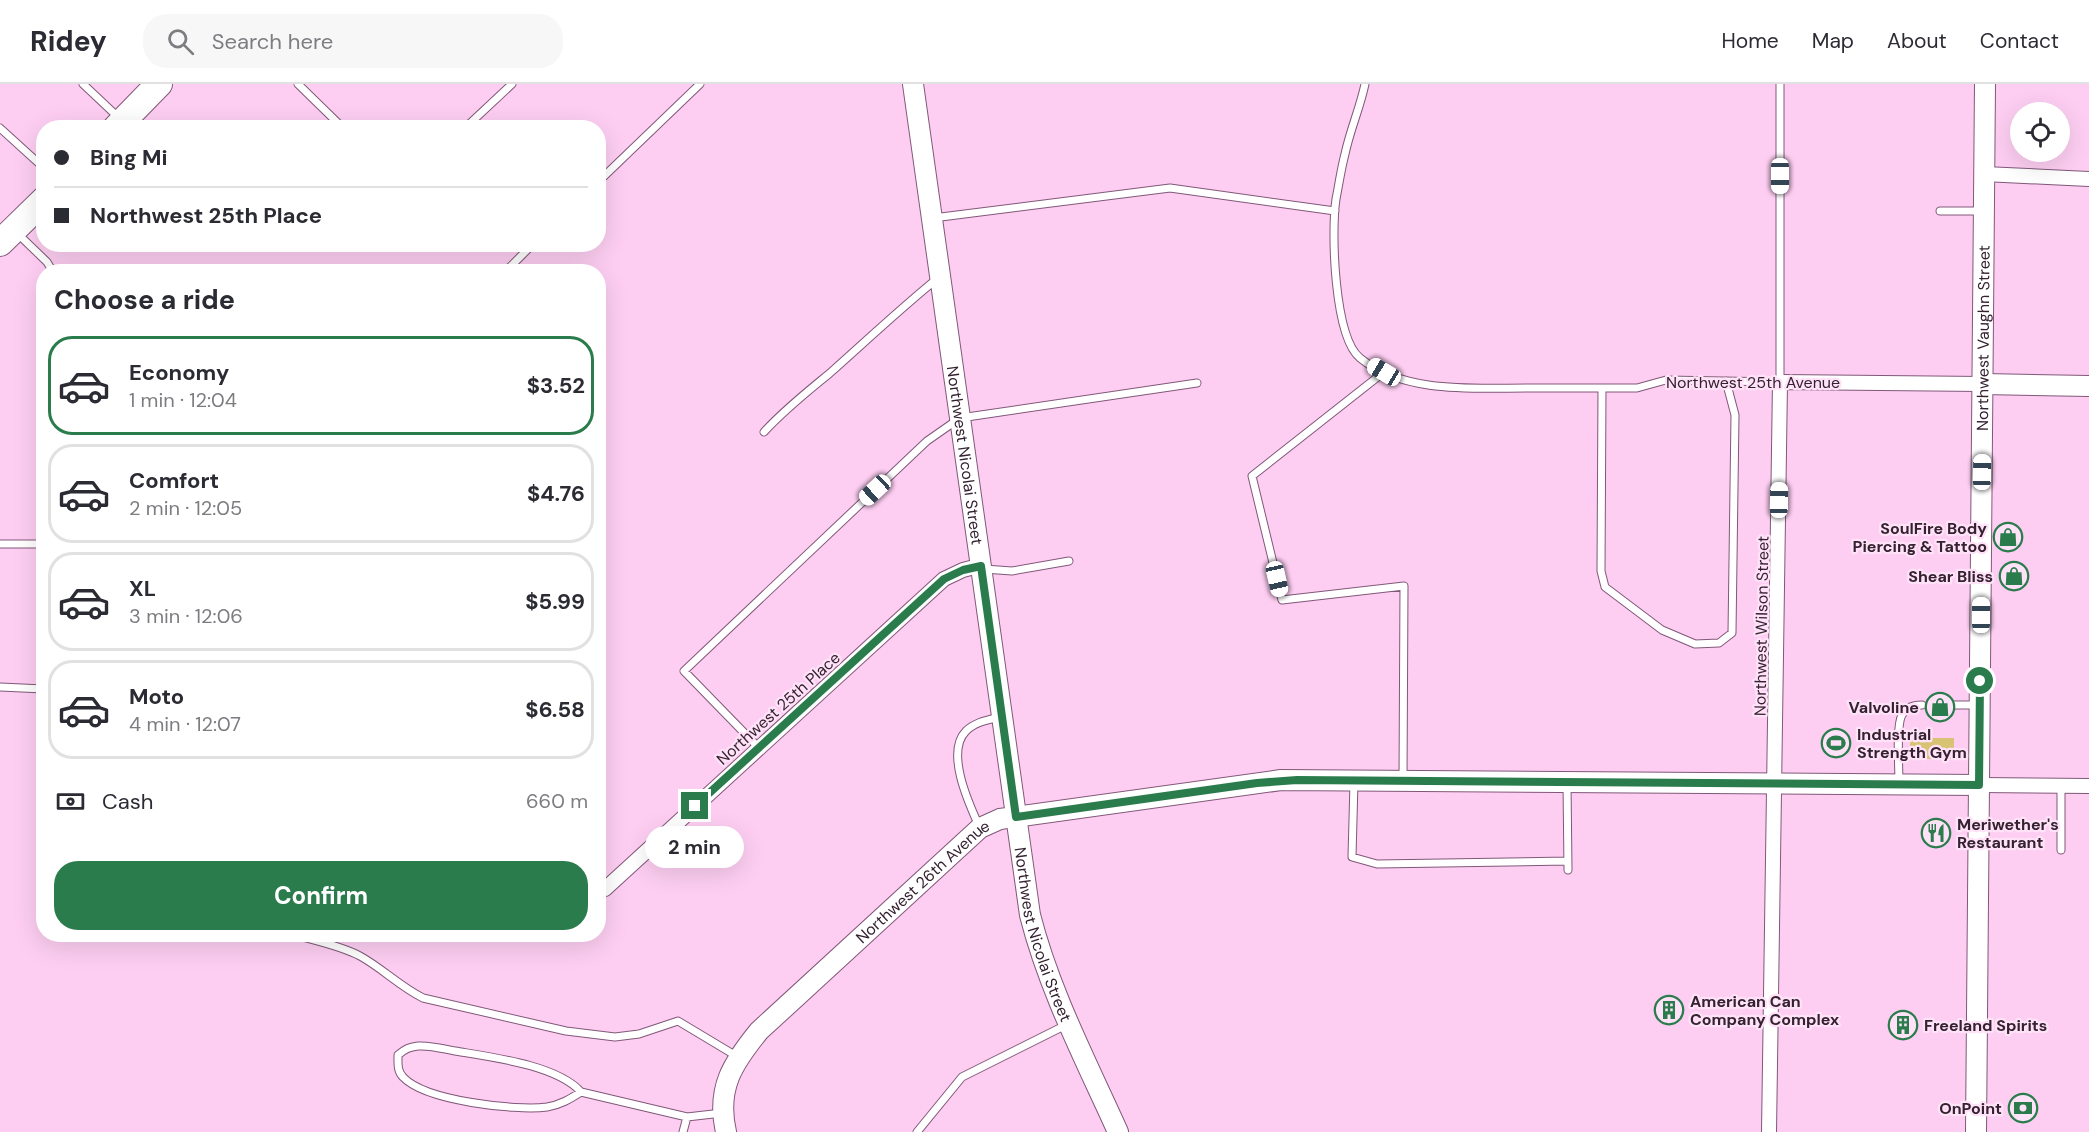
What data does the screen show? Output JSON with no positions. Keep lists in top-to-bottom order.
{
  "streets": {
    "street": [
      "Northwest Vaughn Street",
      "Northwest 25th Avenue",
      "Northwest Nicolai Street",
      "Northwest Wilson Street",
      "Northwest 25th Place",
      "Northwest 26th Avenue"
    ]
  },
  "crossings": [
    ["Northwest Vaughn Street", "Northwest 25th Avenue"],
    ["Northwest Vaughn Street", "Northwest 26th Avenue"],
    ["Northwest 25th Avenue", "Northwest Wilson Street"],
    ["Northwest Nicolai Street", "Northwest 25th Place"],
    ["Northwest Nicolai Street", "Northwest 26th Avenue"],
    ["Northwest Wilson Street", "Northwest 26th Avenue"]
  ],
  "places": {
    "shop": ["SoulFire Body Piercing & Tattoo", "Shear Bliss", "Valvoline"],
    "sports": ["Industrial Strength Gym"],
    "restaurant": ["Meriwether's Restaurant"],
    "building": ["American Can Company Complex", "Freeland Spirits"],
    "bank": ["OnPoint"]
  },
  "page": {
    "header": "Ridey",
    "search": "Search here",
    "nav": [
      "Home",
      "Map",
      "About",
      "Contact"
    ],
    "banner": ["Bing Mi", "Northwest 25th Place"],
    "heading": "Choose a ride",
    "list": [
      {
        "name": "Economy",
        "note": "1 min · 12:04",
        "value": "$3.52"
      },
      {
        "name": "Comfort",
        "note": "2 min · 12:05",
        "value": "$4.76"
      },
      {
        "name": "XL",
        "note": "3 min · 12:06",
        "value": "$5.99"
      },
      {
        "name": "Moto",
        "note": "4 min · 12:07",
        "value": "$6.58"
      }
    ],
    "pay": ["Cash", "660 m"],
    "bubble": "2 min",
    "buttons": "Confirm"
  }
}
